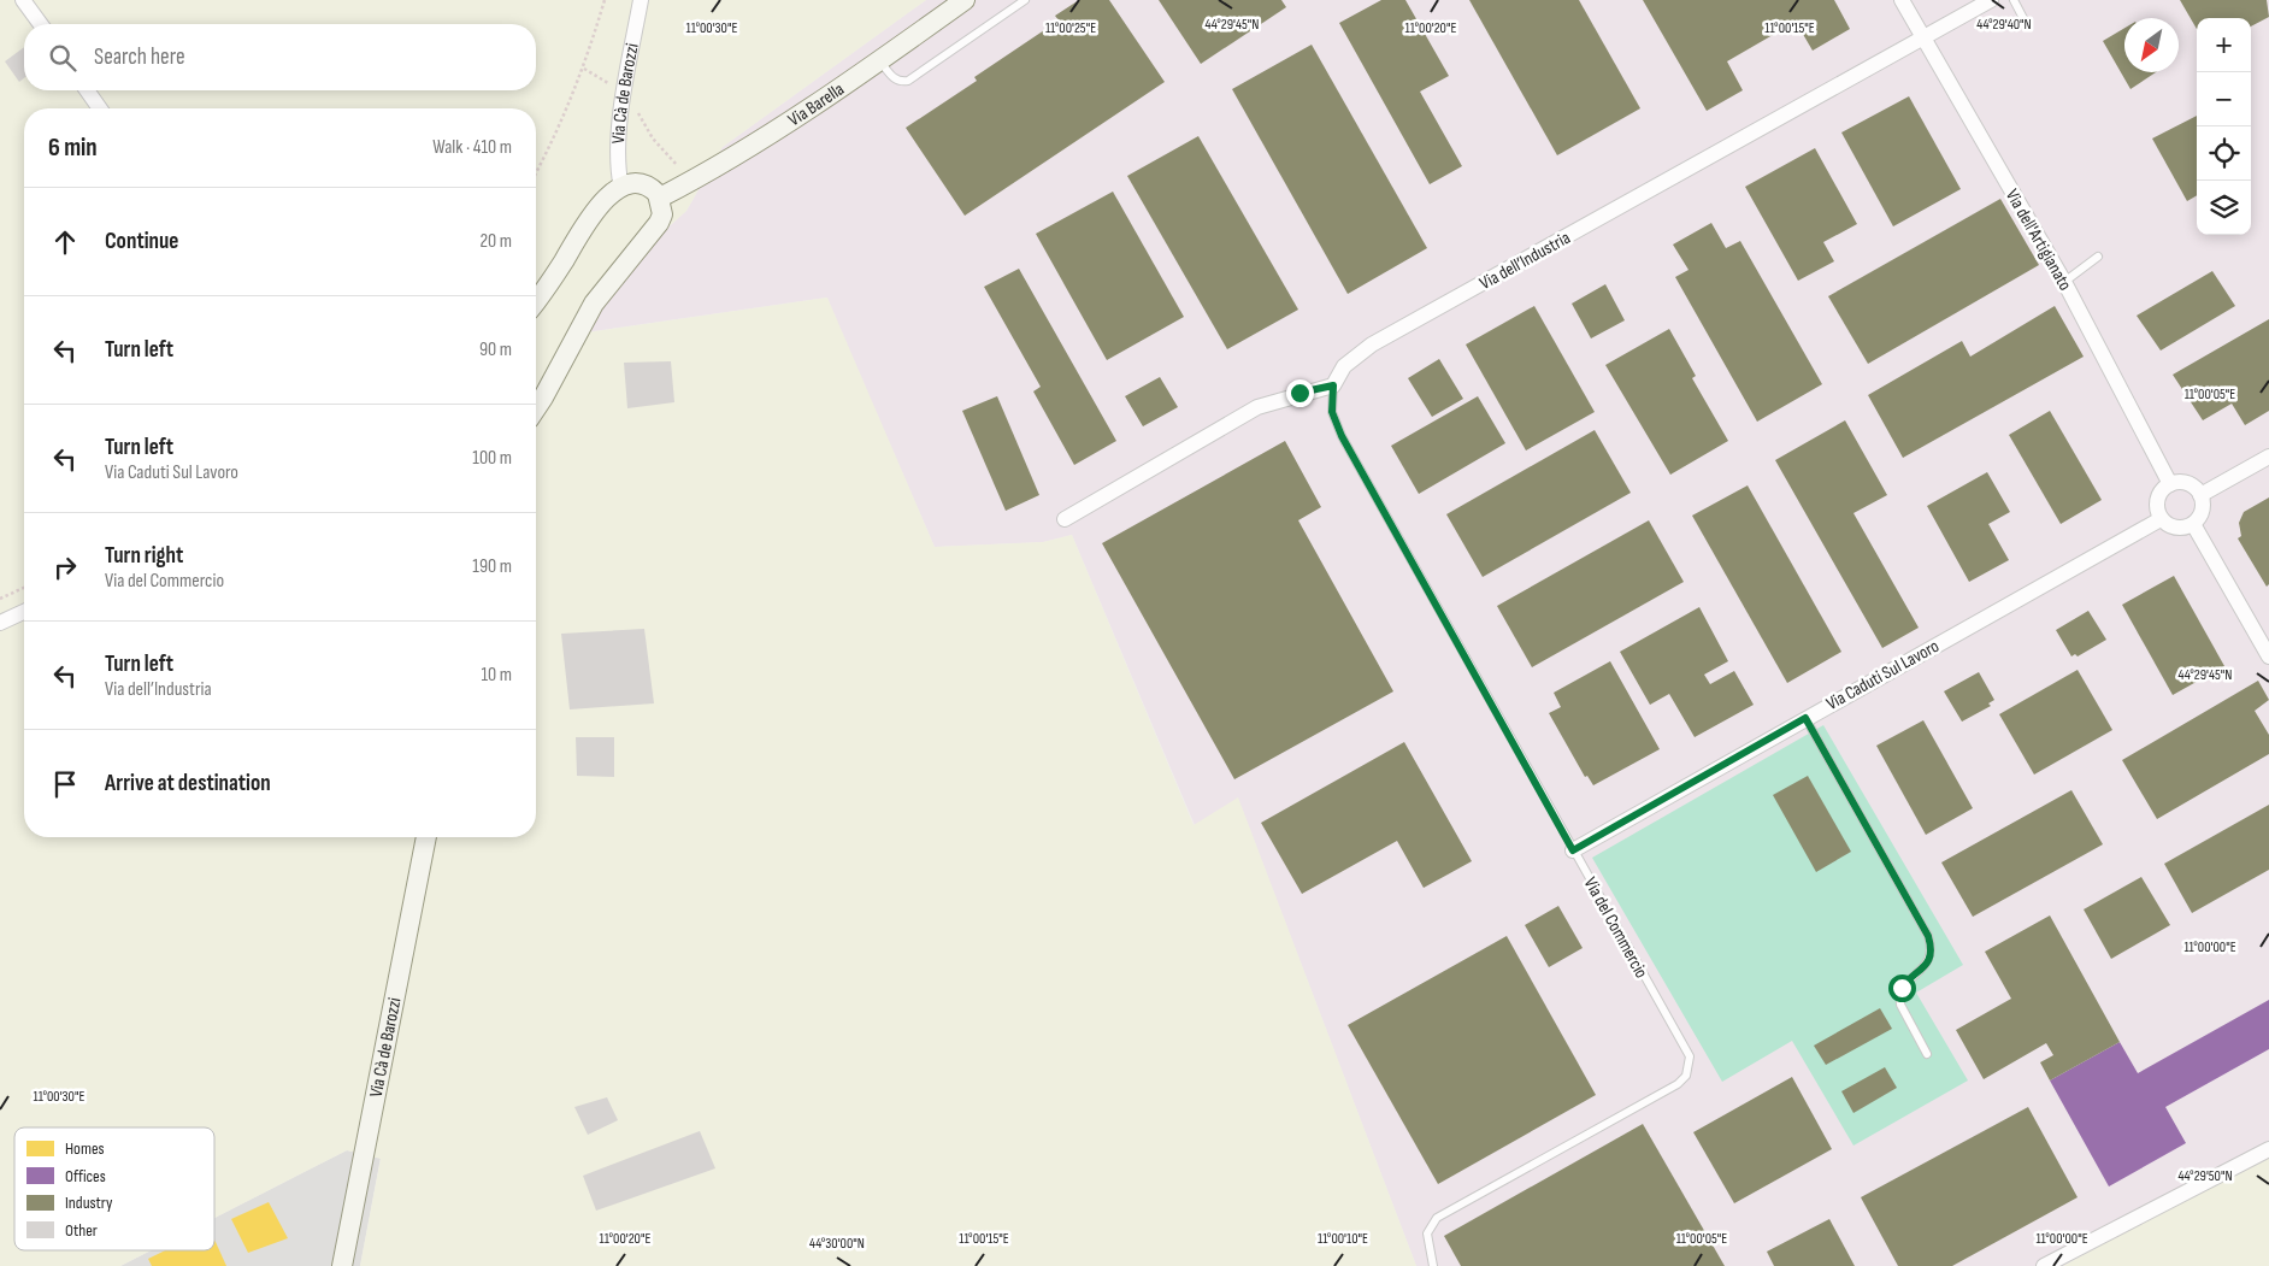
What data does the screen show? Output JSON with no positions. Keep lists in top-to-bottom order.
{
  "streets": {
    "street": [
      "Via Cà de Barozzi",
      "Via Barella",
      "Via dell'Artigianato",
      "Via dell’Industria",
      "Via Caduti Sul Lavoro"
    ],
    "lane": ["Via del Commercio"]
  },
  "crossings": [
    ["Via dell'Artigianato", "Via dell’Industria"],
    ["Via dell'Artigianato", "Via Caduti Sul Lavoro"],
    ["Via dell’Industria", "Via del Commercio"],
    ["Via Caduti Sul Lavoro", "Via del Commercio"]
  ],
  "legend": [
    "Homes",
    "Offices",
    "Industry",
    "Other"
  ],
  "north": "bottom left",
  "page": {
    "map_buttons": ["+", "−"],
    "search": "Search here",
    "heading": ["6 min", "Walk · 410 m"],
    "list": [
      ["Continue", "20 m"],
      ["Turn left", "90 m"],
      ["Turn left", "Via Caduti Sul Lavoro", "100 m"],
      ["Turn right", "Via del Commercio", "190 m"],
      ["Turn left", "Via dell’Industria", "10 m"],
      "Arrive at destination"
    ]
  },
  "coordinates": [
    "44°29'45\"N",
    "44°29'40\"N",
    "11°00'20\"E",
    "11°00'30\"E",
    "11°00'25\"E",
    "11°00'15\"E",
    "11°00'05\"E",
    "11°00'00\"E",
    "44°29'50\"N",
    "11°00'10\"E",
    "44°30'00\"N"
  ]
}
